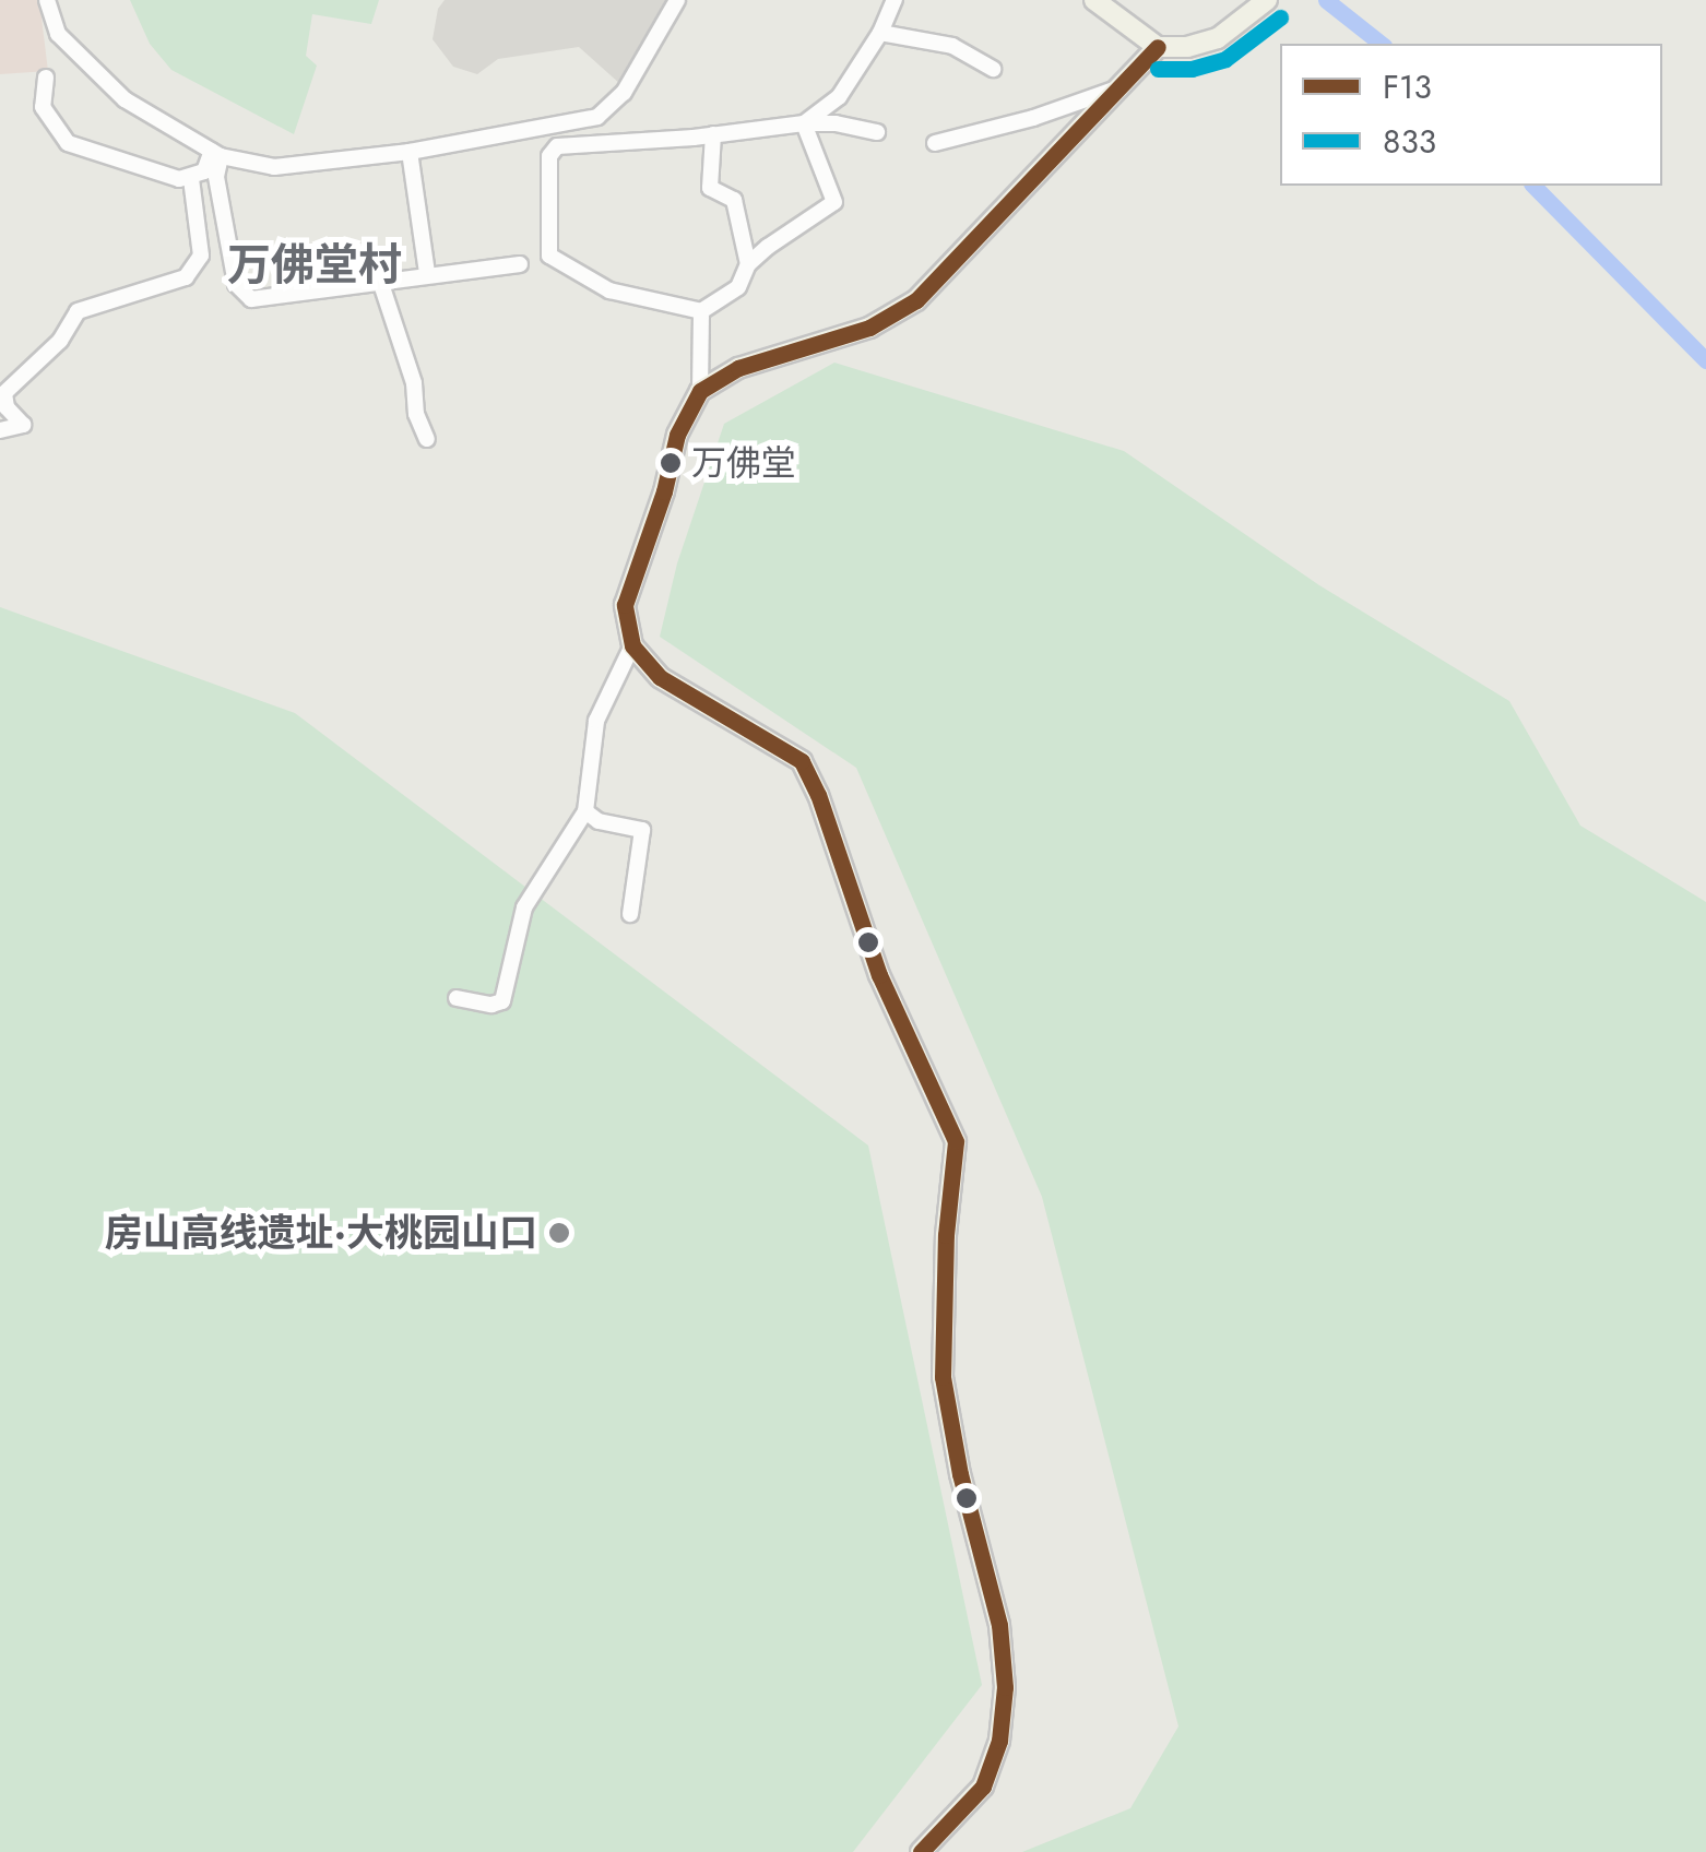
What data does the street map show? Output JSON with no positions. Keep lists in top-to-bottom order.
{
  "districts": ["万佛堂村"],
  "places": ["万佛堂", "房山高线遗址·大桃园山口"],
  "lines": ["transit line 833", "transit line F13"],
  "legend": ["F13", "833"]
}
